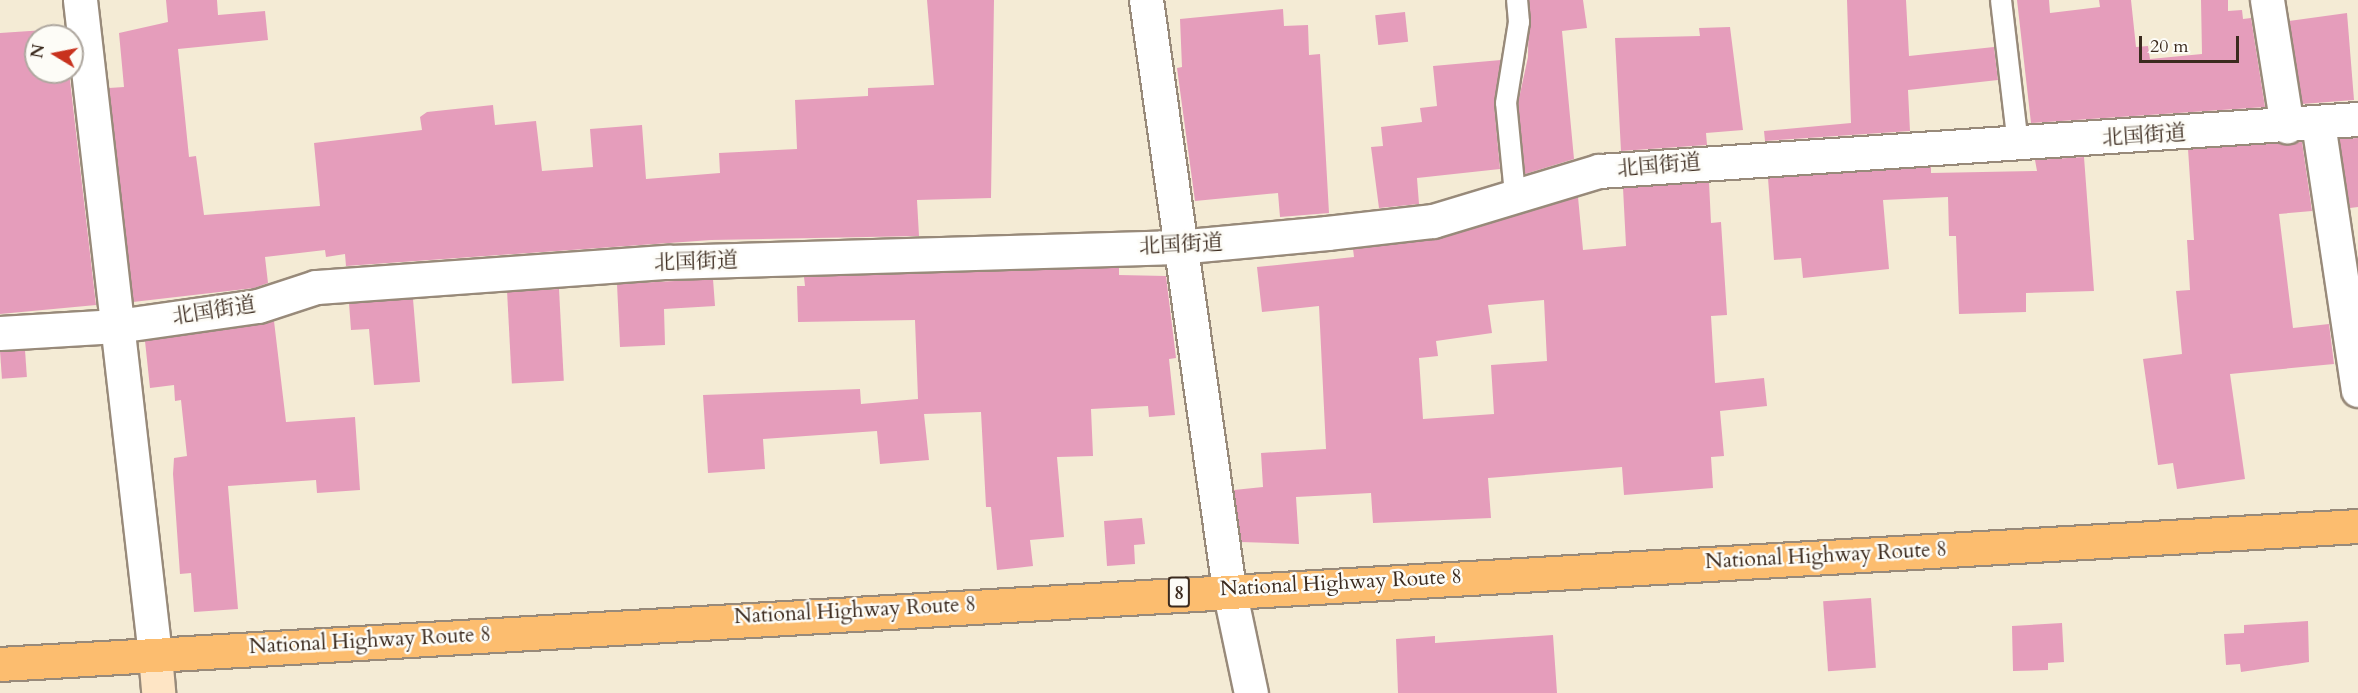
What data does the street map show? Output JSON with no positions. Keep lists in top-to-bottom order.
{
  "streets": {
    "highway": ["National Highway Route 8", "8"],
    "street": ["北国街道"]
  },
  "scale_bar": "20 m",
  "north": "left"
}
